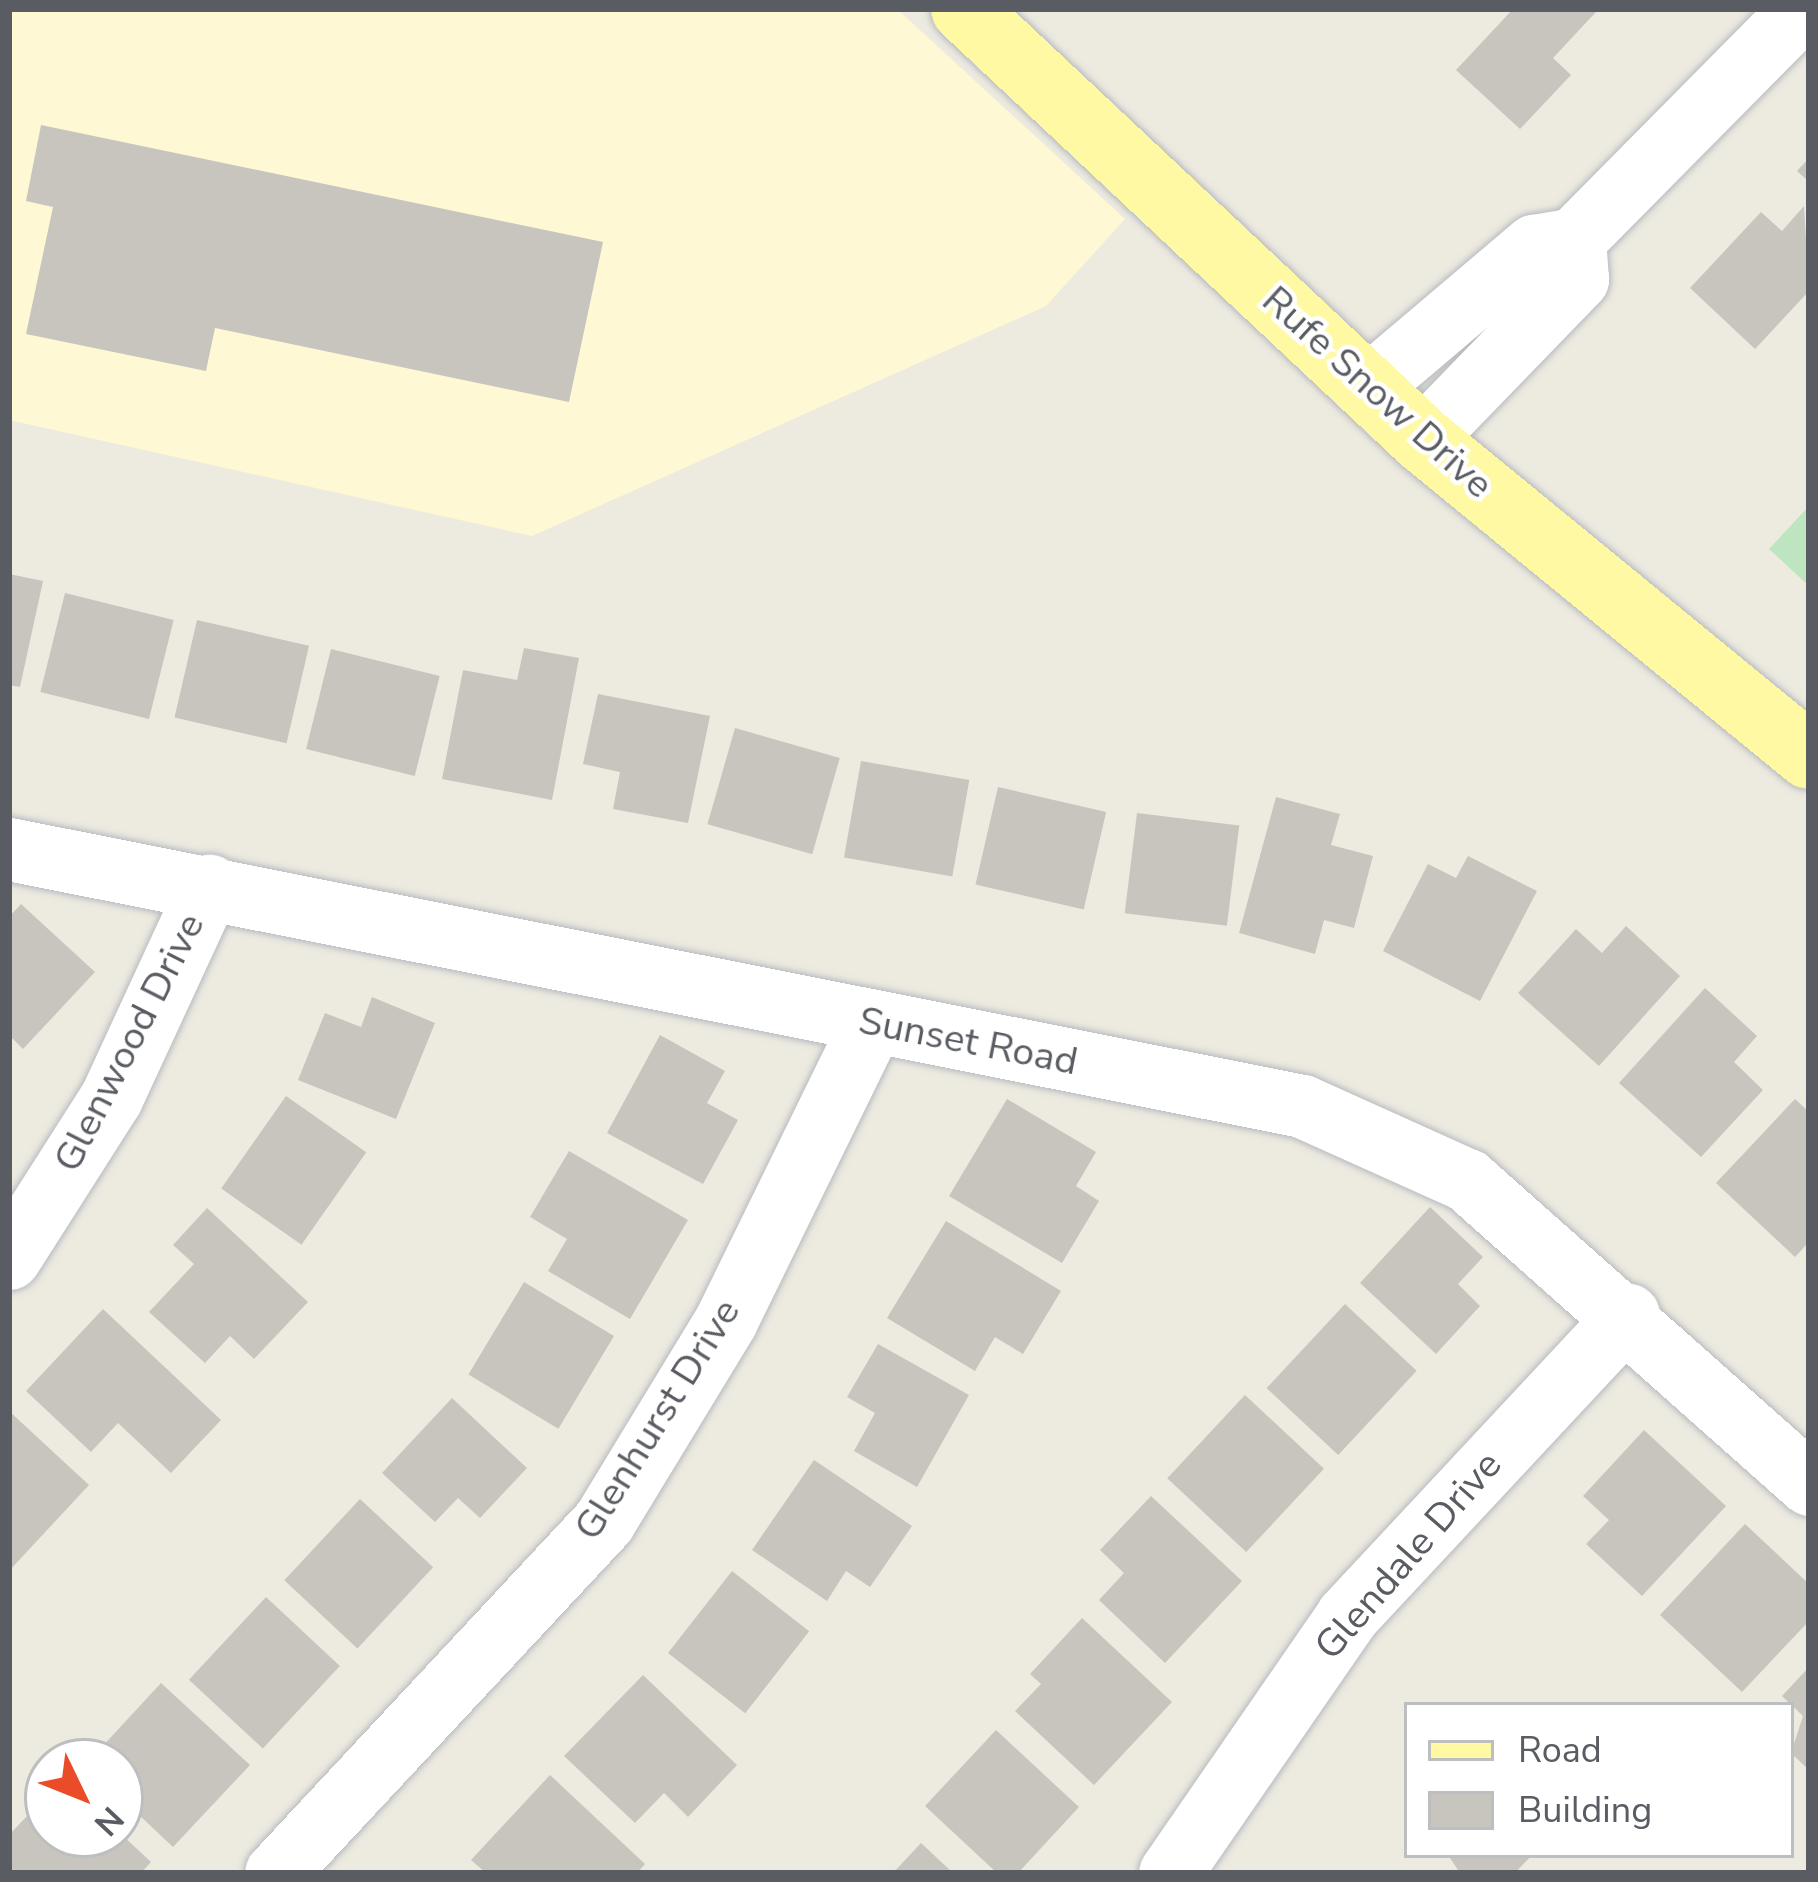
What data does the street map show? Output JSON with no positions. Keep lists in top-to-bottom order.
{
  "streets": {
    "main road": ["Rufe Snow Drive"],
    "street": [
      "Sunset Road",
      "Glenwood Drive",
      "Glenhurst Drive",
      "Glendale Drive"
    ]
  },
  "crossings": [
    ["Sunset Road", "Glenwood Drive"],
    ["Sunset Road", "Glenhurst Drive"],
    ["Sunset Road", "Glendale Drive"]
  ],
  "legend": ["Road", "Building"],
  "north": "bottom right"
}
